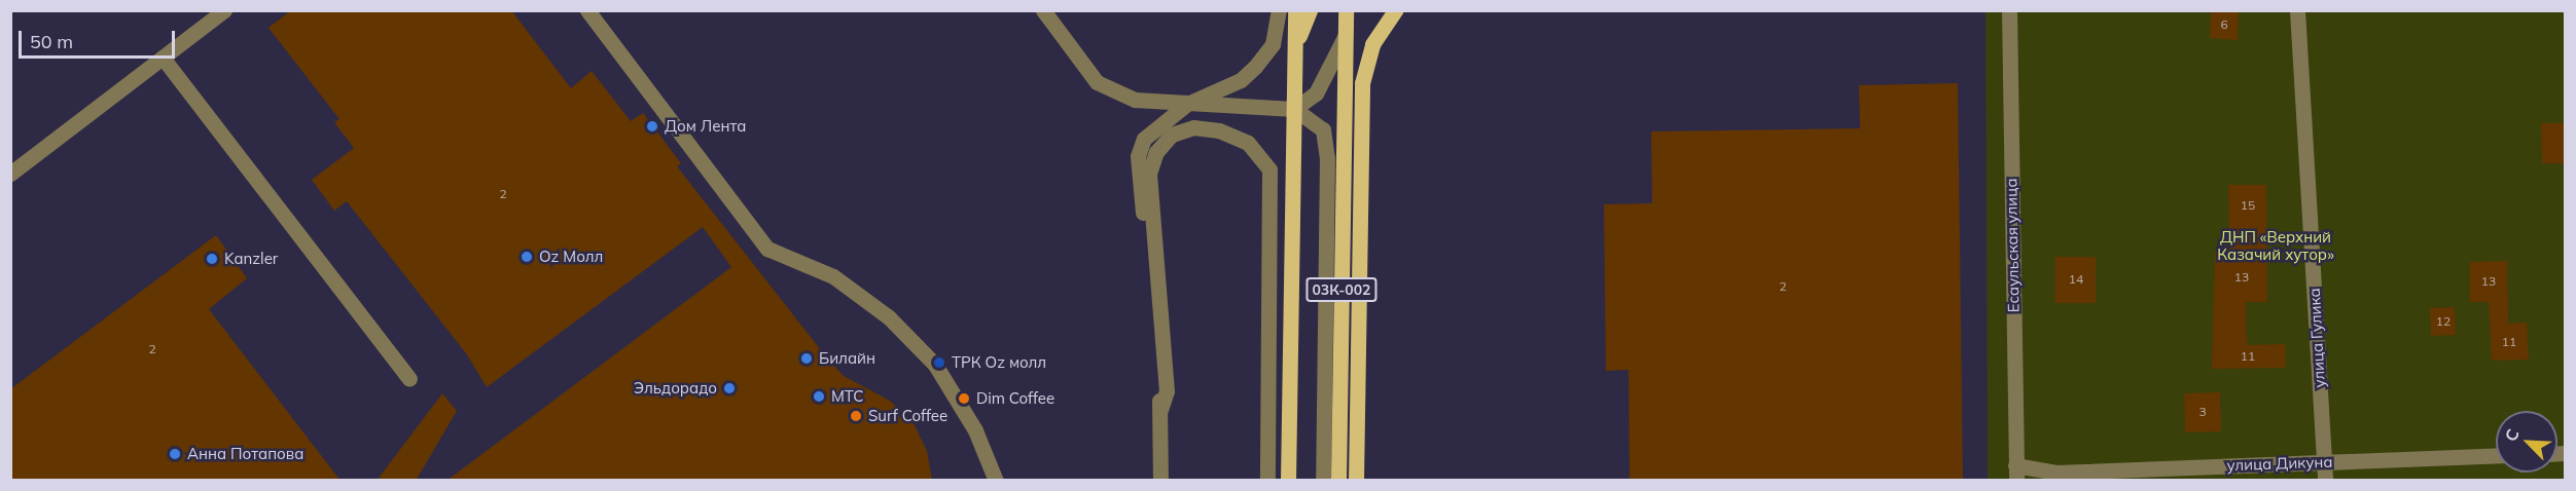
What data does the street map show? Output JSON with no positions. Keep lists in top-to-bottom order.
{
  "streets": {
    "main road": ["03К-002"],
    "street": ["Есаульская улица", "улица Гулика", "улица Дикуна"]
  },
  "crossings": [
    ["Есаульская улица", "улица Дикуна"],
    ["улица Гулика", "улица Дикуна"]
  ],
  "parks": ["ДНП «Верхний Казачий хутор»"],
  "places": [
    "Дом Лента",
    "Oz Молл",
    "Kanzler",
    "Билайн",
    "ТРК Oz молл",
    "Эльдорадо",
    "МТС",
    "Dim Coffee",
    "Surf Coffee",
    "Анна Потапова"
  ],
  "house_numbers": [
    "6",
    "2",
    "15",
    "13",
    "14",
    "13",
    "2",
    "12",
    "11",
    "2",
    "11",
    "3"
  ],
  "scale_bar": "50 m",
  "north": "top left"
}
